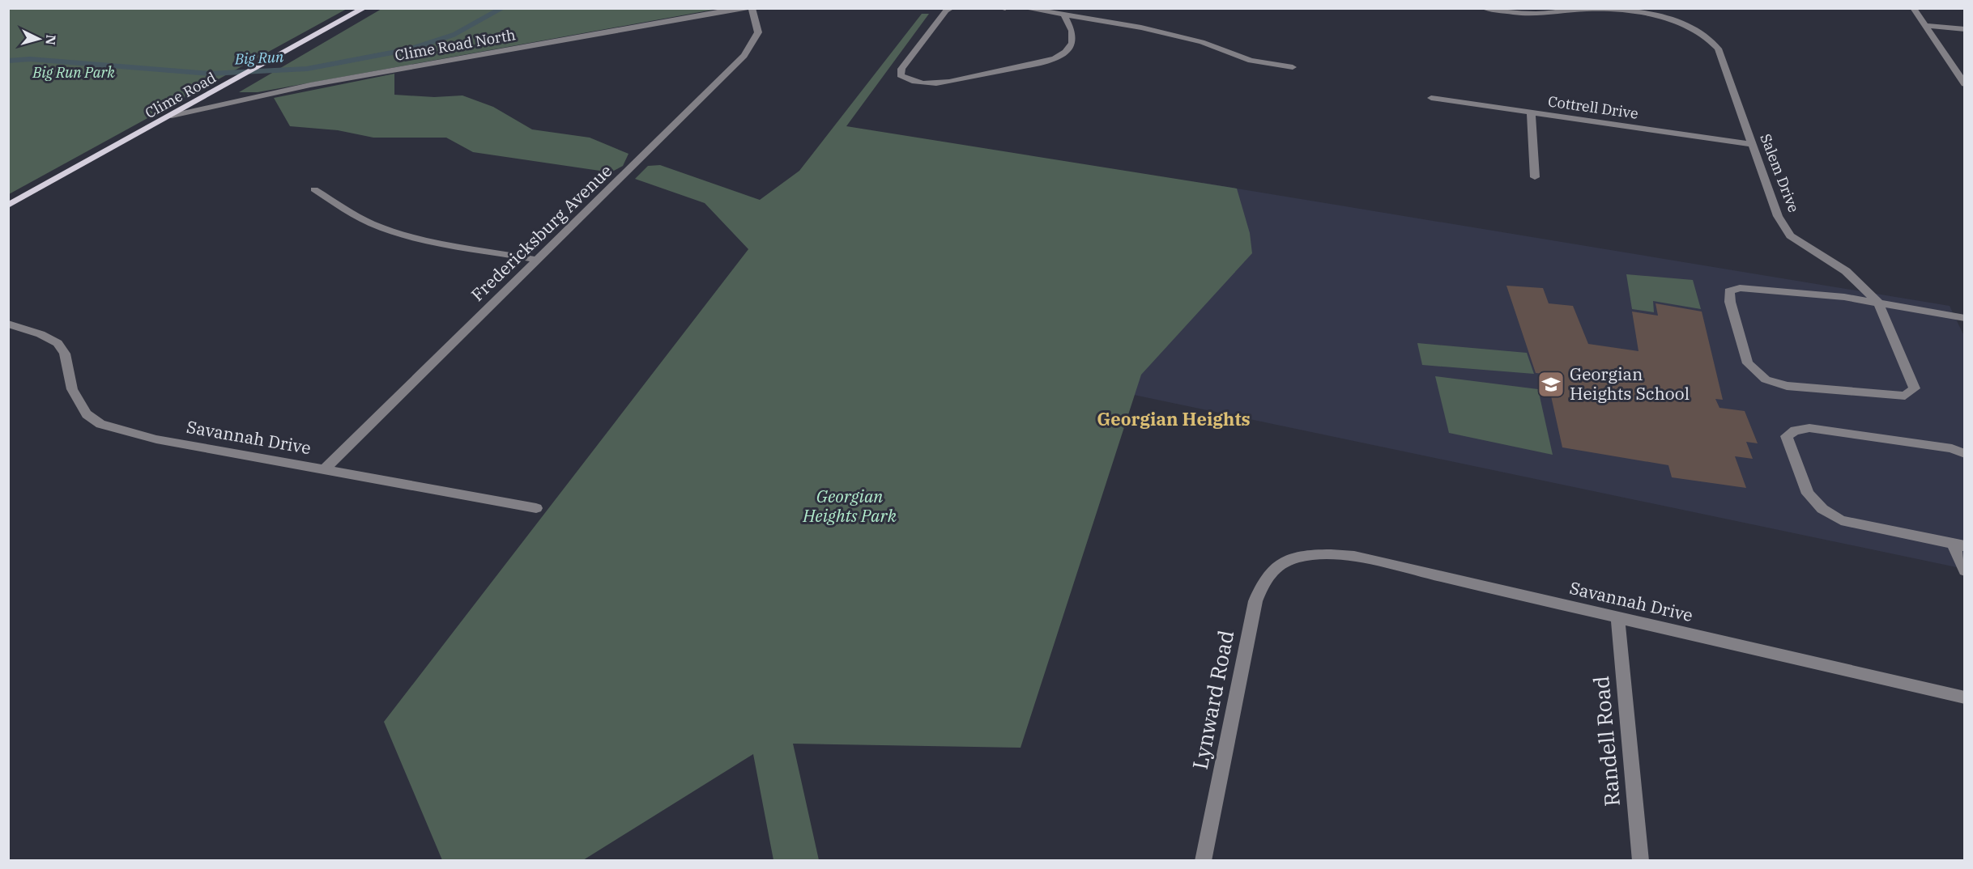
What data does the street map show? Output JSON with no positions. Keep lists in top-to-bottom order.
{
  "streets": {
    "main road": ["Clime Road"],
    "street": [
      "Clime Road North",
      "Cottrell Drive",
      "Salem Drive",
      "Fredericksburg Avenue",
      "Savannah Drive",
      "Lynward Road",
      "Randell Road"
    ]
  },
  "crossings": [
    ["Clime Road North", "Clime Road"],
    ["Cottrell Drive", "Salem Drive"],
    ["Fredericksburg Avenue", "Savannah Drive"],
    ["Savannah Drive", "Lynward Road"],
    ["Savannah Drive", "Randell Road"]
  ],
  "districts": ["Georgian Heights"],
  "water": ["Big Run"],
  "parks": ["Big Run Park", "Georgian Heights Park"],
  "places": {
    "school or university": ["Georgian Heights School"]
  },
  "north": "right"
}
